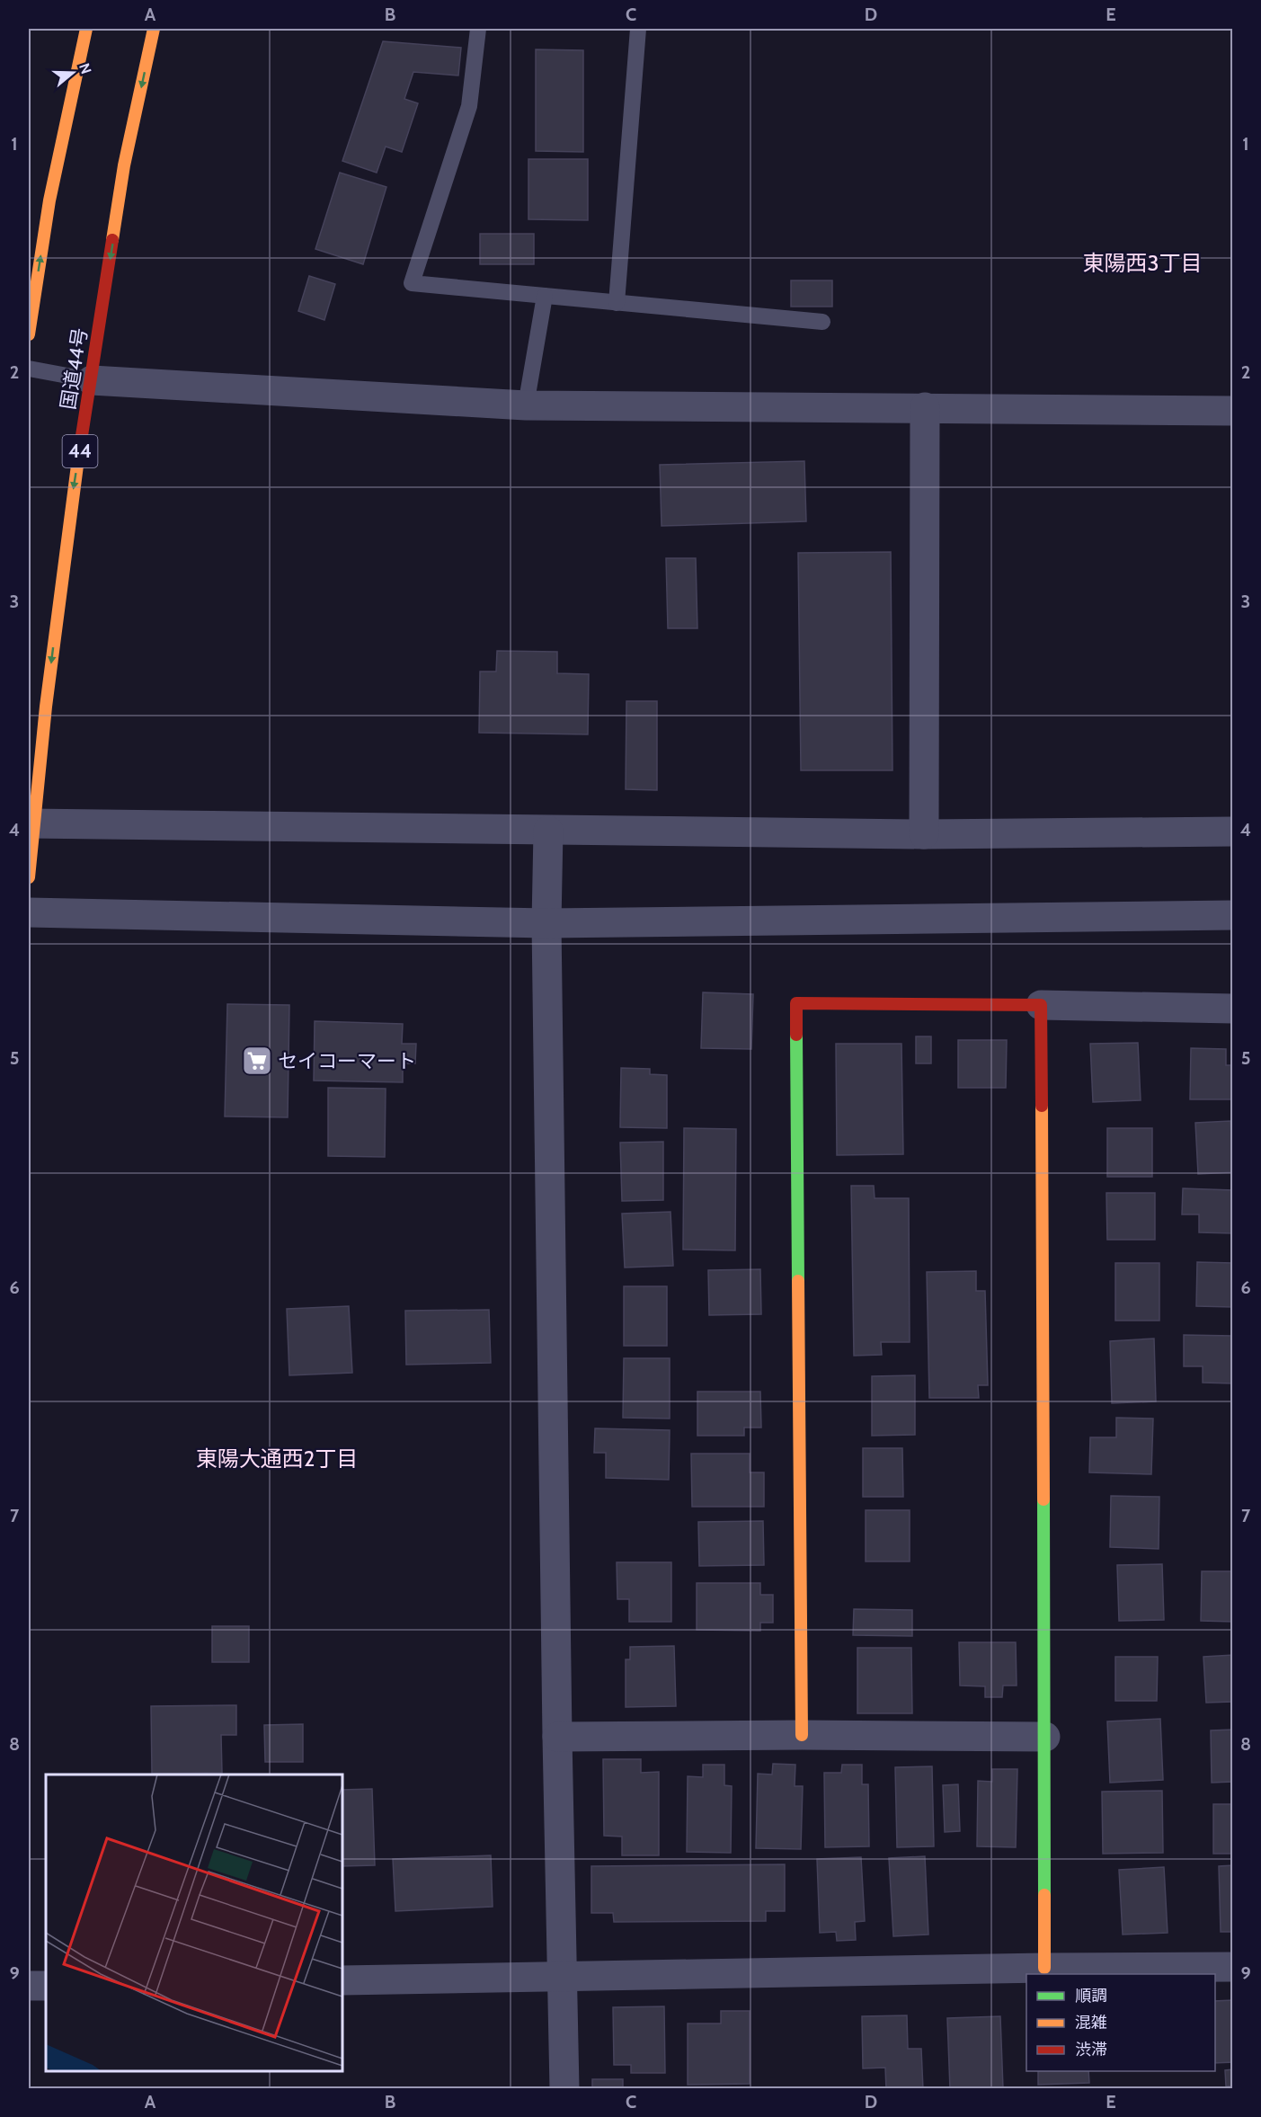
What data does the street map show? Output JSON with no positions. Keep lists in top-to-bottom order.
{
  "streets": {
    "main road": ["国道44号", "44"]
  },
  "districts": ["東陽西3丁目", "東陽大通西2丁目"],
  "places": {
    "supermarket": ["セイコーマート"]
  },
  "legend": ["順調", "混雑", "渋滞"],
  "north": "right",
  "grid": {
    "columns": [
      "A",
      "B",
      "C",
      "D",
      "E"
    ],
    "rows": [
      "1",
      "2",
      "3",
      "4",
      "5",
      "6",
      "7",
      "8",
      "9"
    ]
  }
}
